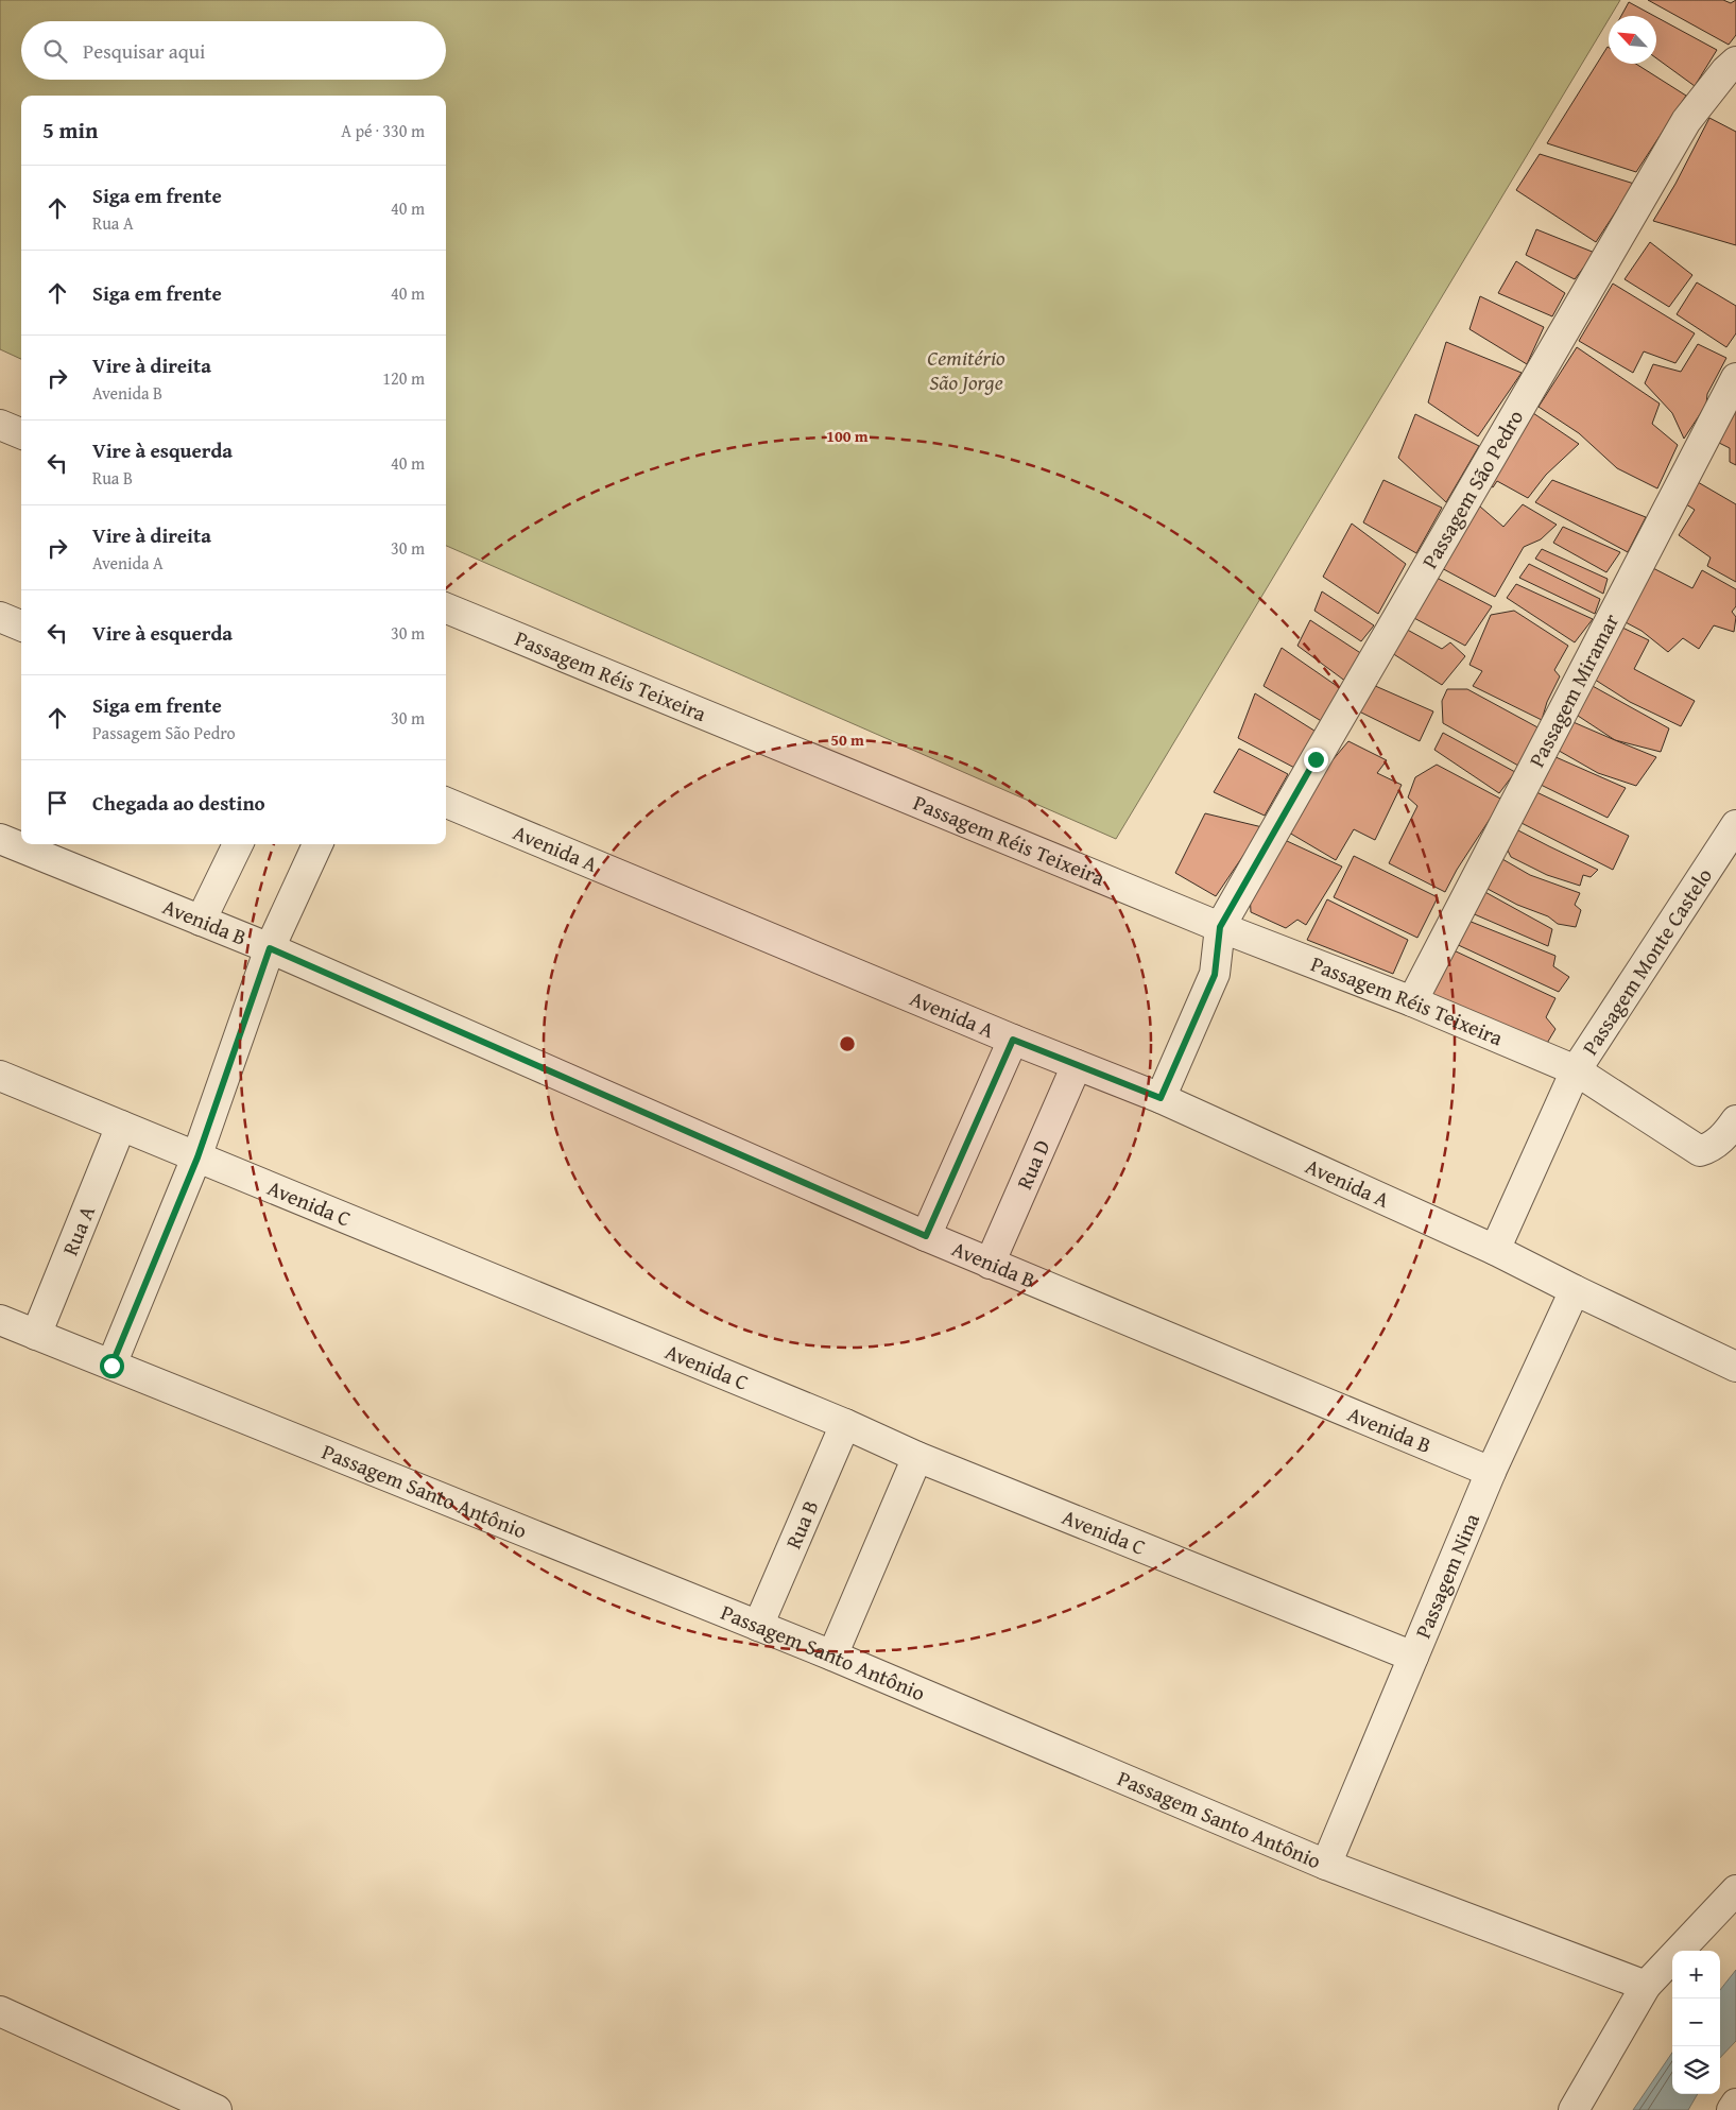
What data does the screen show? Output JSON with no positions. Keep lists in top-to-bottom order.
{
  "streets": {
    "street": [
      "Passagem São Pedro",
      "Passagem Réis Teixeira",
      "Passagem Miramar",
      "Avenida A",
      "Avenida B",
      "Passagem Monte Castelo",
      "Rua D",
      "Avenida C",
      "Rua A",
      "Passagem Santo Antônio",
      "Rua B",
      "Passagem Nina"
    ]
  },
  "crossings": [
    ["Passagem São Pedro", "Passagem Réis Teixeira"],
    ["Passagem Réis Teixeira", "Passagem Miramar"],
    ["Passagem Réis Teixeira", "Passagem Monte Castelo"],
    ["Avenida A", "Passagem Monte Castelo"],
    ["Avenida A", "Rua D"],
    ["Avenida A", "Passagem Nina"],
    ["Avenida B", "Rua D"],
    ["Avenida B", "Passagem Nina"],
    ["Avenida C", "Rua A"],
    ["Avenida C", "Rua B"],
    ["Avenida C", "Passagem Nina"],
    ["Rua A", "Passagem Santo Antônio"],
    ["Passagem Santo Antônio", "Rua B"],
    ["Passagem Santo Antônio", "Passagem Nina"]
  ],
  "parks": ["Cemitério São Jorge"],
  "north": "top left",
  "page": {
    "search": "Pesquisar aqui",
    "heading": ["5 min", "A pé · 330 m"],
    "list": [
      ["Siga em frente", "Rua A", "40 m"],
      ["Siga em frente", "40 m"],
      ["Vire à direita", "Avenida B", "120 m"],
      ["Vire à esquerda", "Rua B", "40 m"],
      ["Vire à direita", "Avenida A", "30 m"],
      ["Vire à esquerda", "30 m"],
      ["Siga em frente", "Passagem São Pedro", "30 m"],
      "Chegada ao destino"
    ],
    "map_buttons": ["+", "−"]
  },
  "rings": ["100 m", "50 m"]
}
